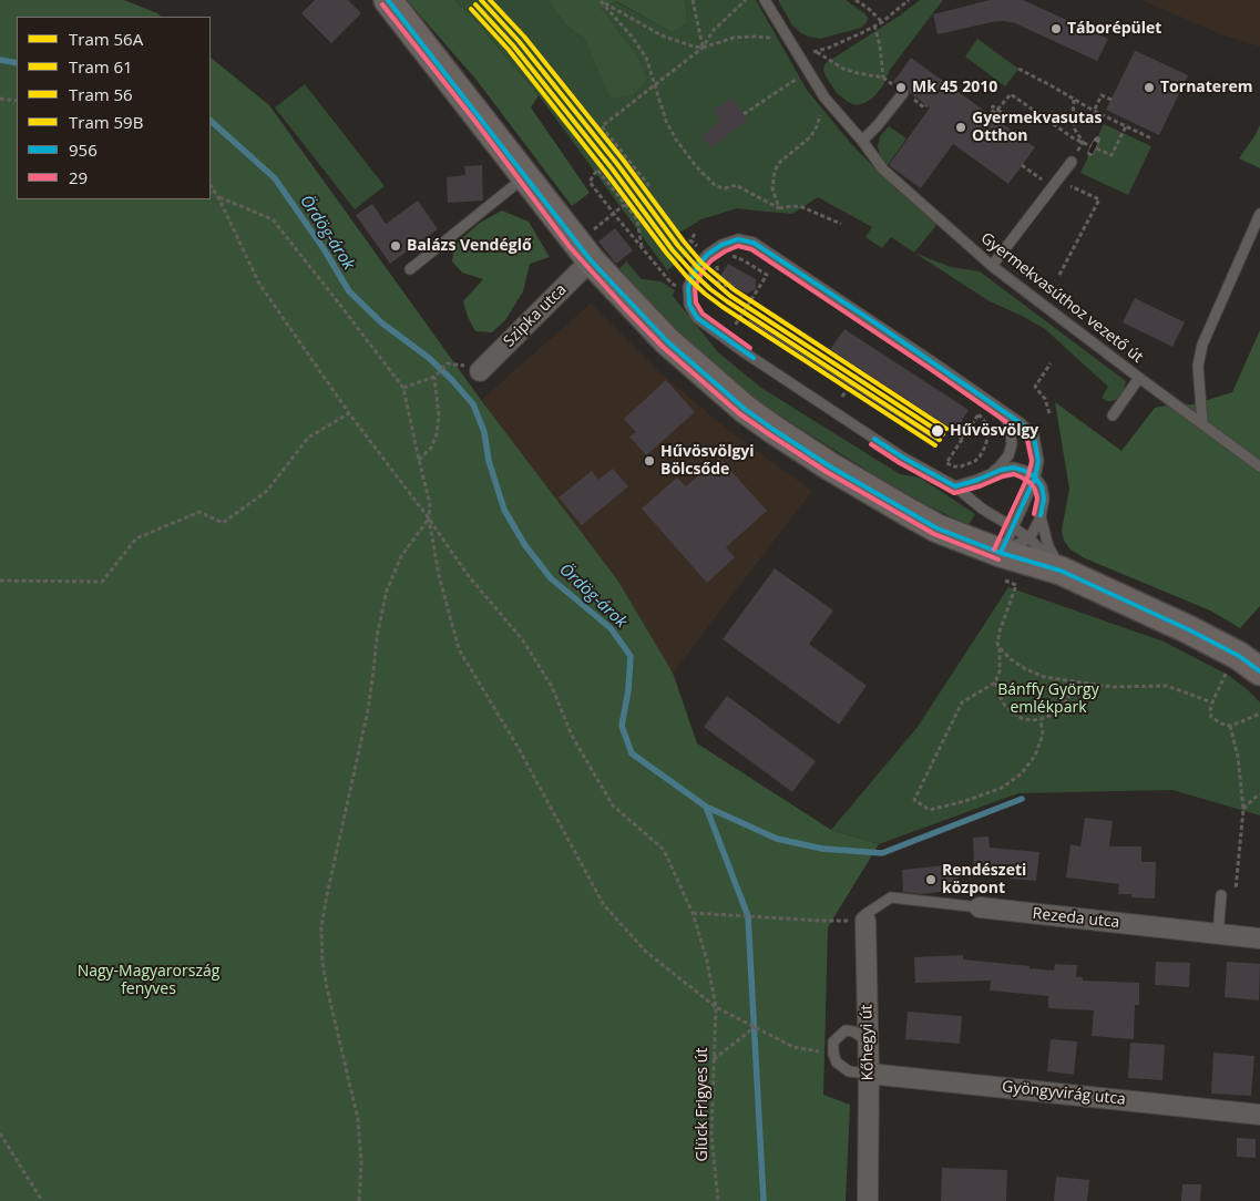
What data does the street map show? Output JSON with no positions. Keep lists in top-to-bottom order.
{
  "streets": {
    "street": [
      "Szipka utca",
      "Rezeda utca",
      "Kőhegyi út",
      "Gyöngyvirág utca"
    ],
    "lane": ["Gyermekvasúthoz vezető út"],
    "path": ["Glück Frigyes út"]
  },
  "crossings": [
    ["Rezeda utca", "Kőhegyi út"],
    ["Kőhegyi út", "Gyöngyvirág utca"]
  ],
  "water": ["Ördög-árok"],
  "parks": ["Bánffy György emlékpark", "Nagy-Magyarország fenyves"],
  "places": [
    "Táborépület",
    "Mk 45 2010",
    "Tornaterem",
    "Gyermekvasutas Otthon",
    "Balázs Vendéglő",
    "Hűvösvölgy",
    "Hűvösvölgyi Bölcsőde",
    "Rendészeti központ"
  ],
  "lines": [
    "tram line 56A",
    "tram line 56",
    "transit line 956",
    "tram line 61",
    "transit line 29",
    "tram line 59B"
  ],
  "legend": [
    "Tram 56A",
    "Tram 61",
    "Tram 56",
    "Tram 59B",
    "956",
    "29"
  ]
}
